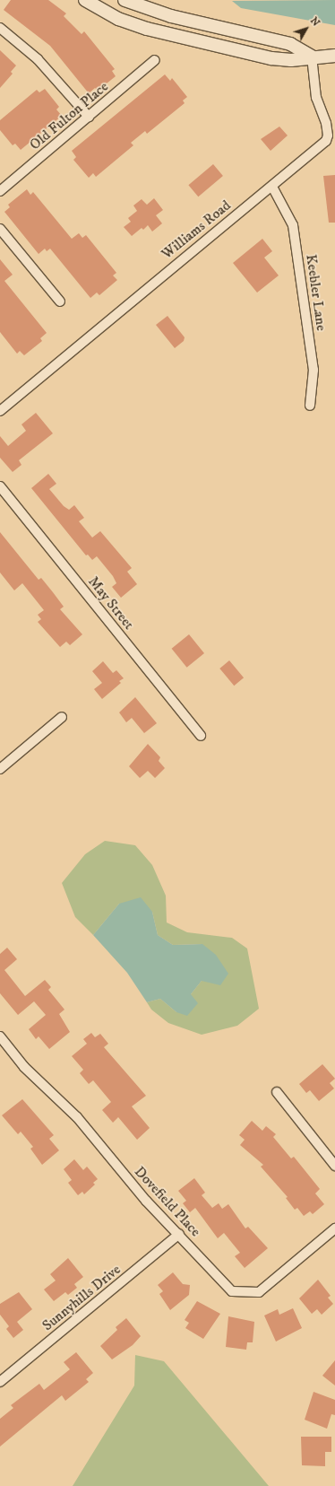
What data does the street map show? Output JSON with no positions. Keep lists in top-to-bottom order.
{
  "streets": {
    "street": [
      "Old Fulton Place",
      "Williams Road",
      "Keebler Lane",
      "May Street",
      "Dovefield Place",
      "Sunnyhills Drive"
    ]
  },
  "crossings": [
    ["Williams Road", "Keebler Lane"],
    ["Dovefield Place", "Sunnyhills Drive"]
  ],
  "north": "top right"
}
